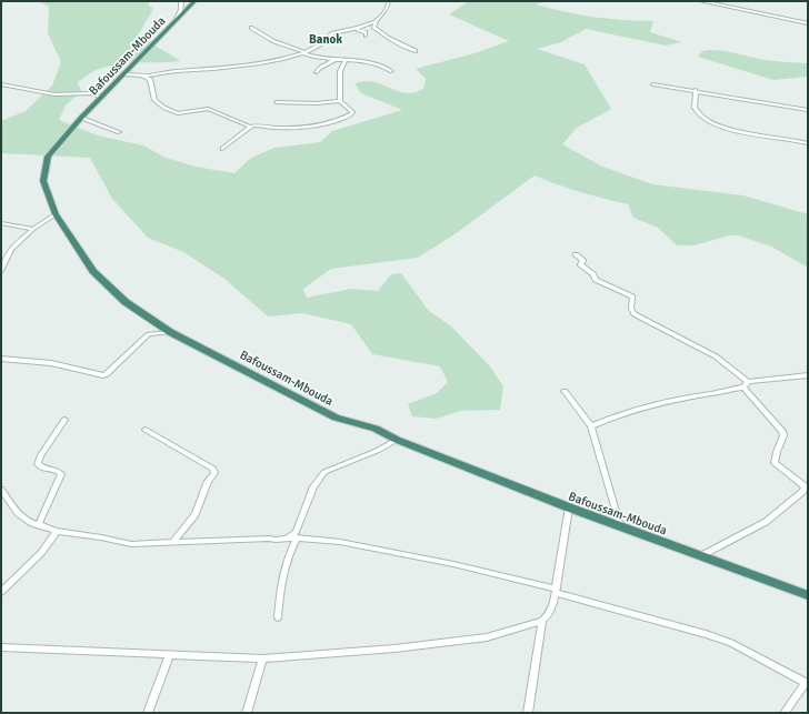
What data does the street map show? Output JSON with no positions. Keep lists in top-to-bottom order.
{
  "streets": {
    "highway": ["Bafoussam-Mbouda"]
  },
  "districts": ["Banok"]
}
